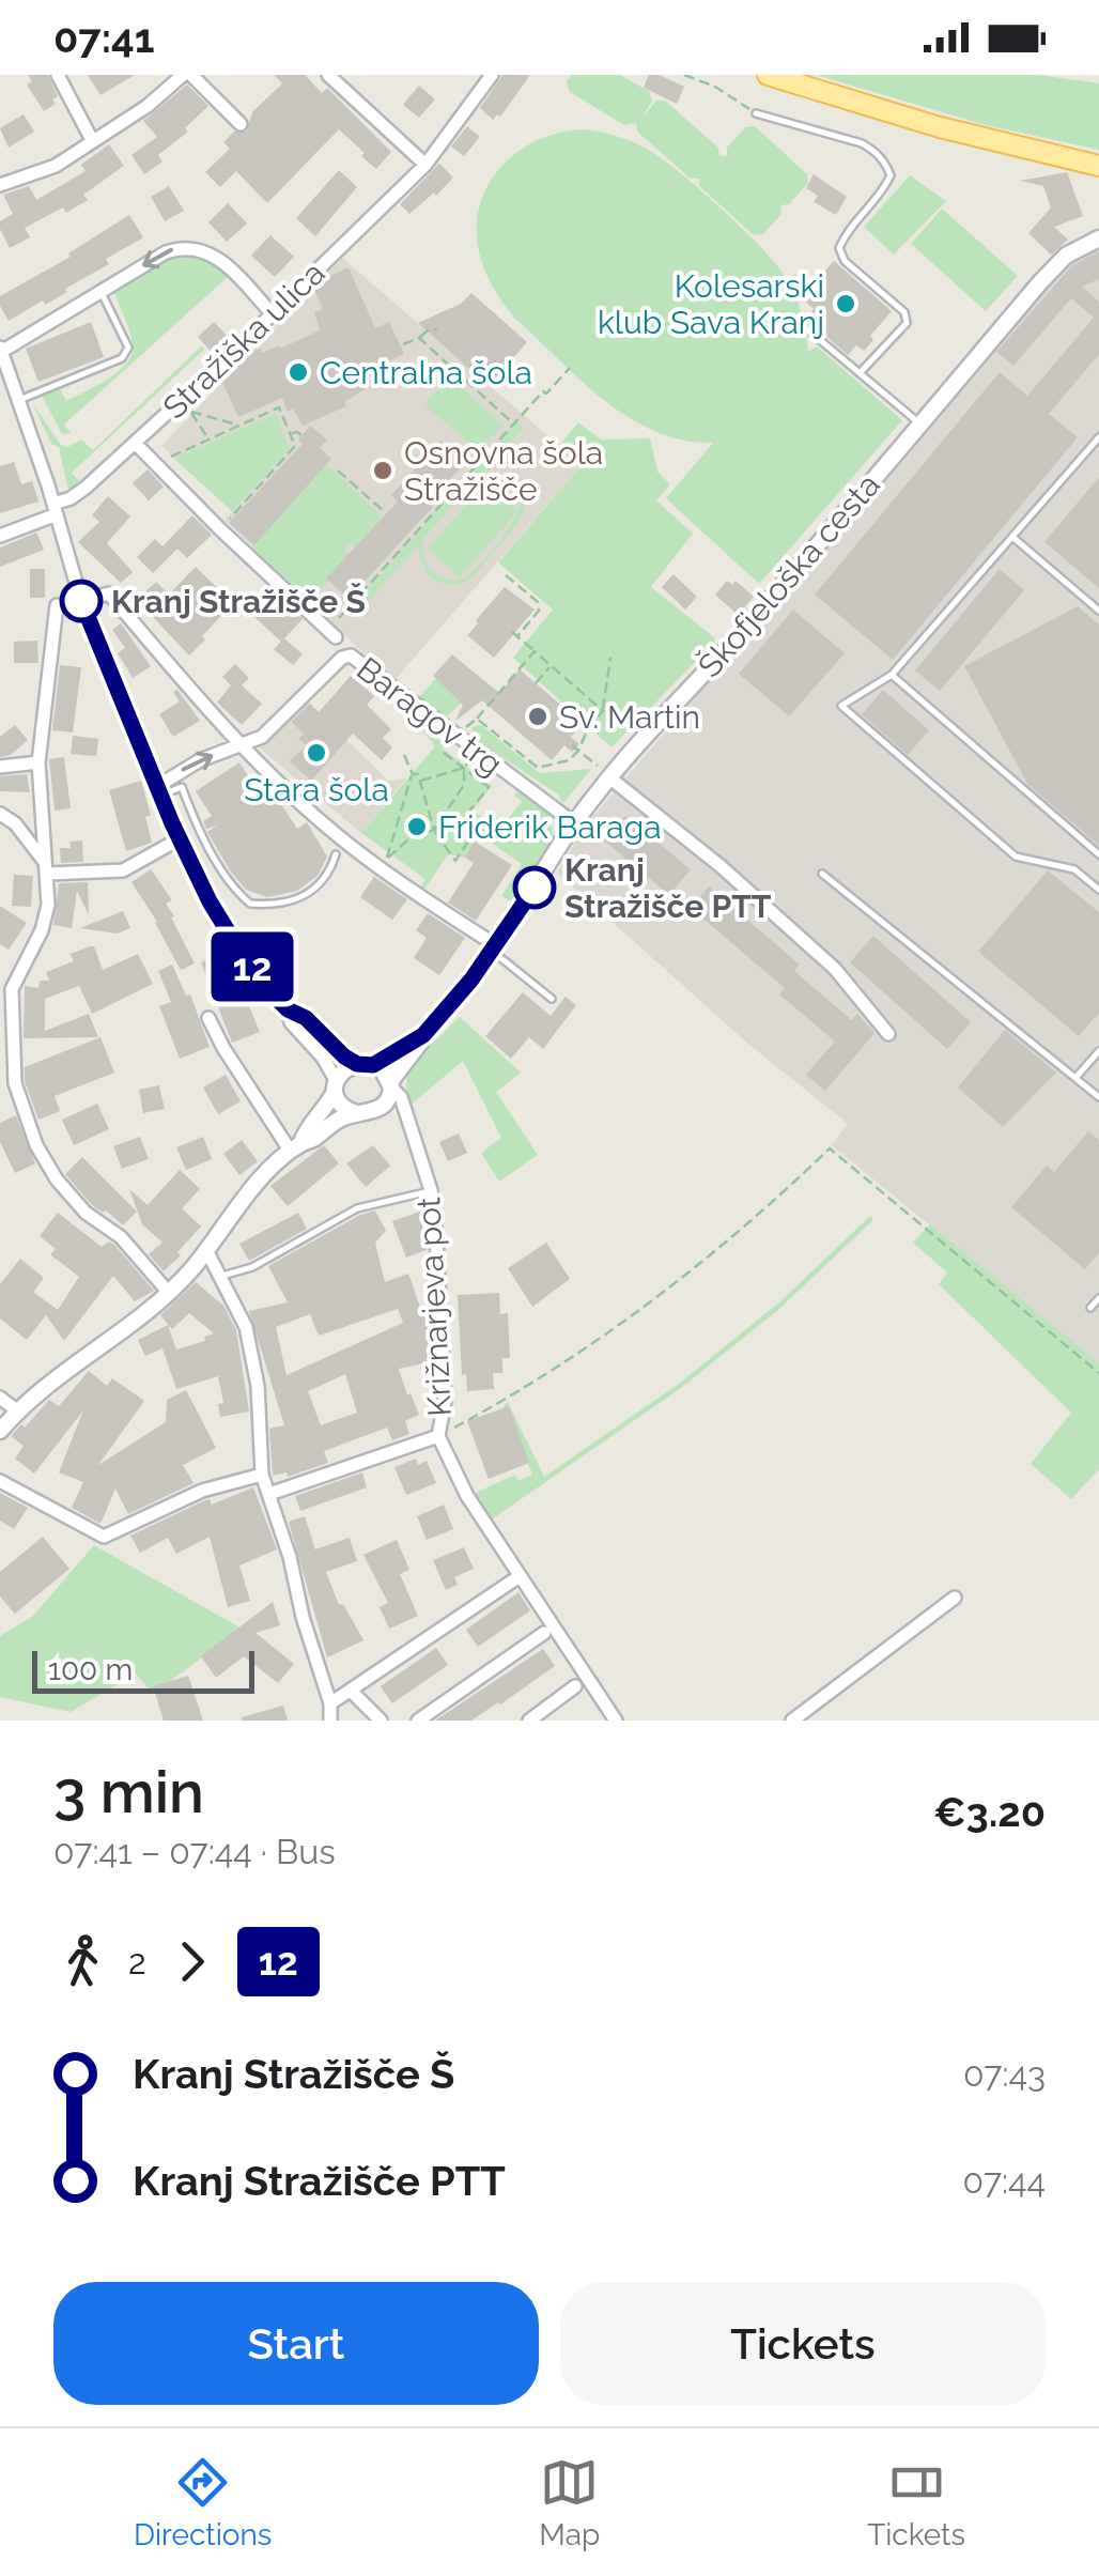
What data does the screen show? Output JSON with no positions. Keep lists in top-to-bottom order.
{
  "streets": {
    "street": [
      "Stražiška ulica",
      "Škofjeloška cesta",
      "Baragov trg",
      "Križnarjeva pot"
    ]
  },
  "crossings": [
    ["Škofjeloška cesta", "Baragov trg"],
    ["Škofjeloška cesta", "Križnarjeva pot"]
  ],
  "places": [
    "Kolesarski klub Sava Kranj",
    "Centralna šola",
    "Osnovna šola Stražišče",
    "Kranj Stražišče Š",
    "Sv. Martin",
    "Stara šola",
    "Friderik Baraga",
    "Kranj Stražišče PTT"
  ],
  "lines": ["bus line 12"],
  "scale_bar": "100 m",
  "page": {
    "status": "07:41",
    "on_map": "12",
    "scale": "100 m",
    "heading": ["3 min", "07:41 – 07:44 · Bus", "€3.20"],
    "legs": ["2", "12"],
    "list": [
      {
        "name": "Kranj Stražišče Š",
        "value": "07:43"
      },
      {
        "name": "Kranj Stražišče PTT",
        "value": "07:44"
      }
    ],
    "buttons": ["Start", "Tickets"],
    "tabs": ["Directions", "Map", "Tickets"]
  }
}
